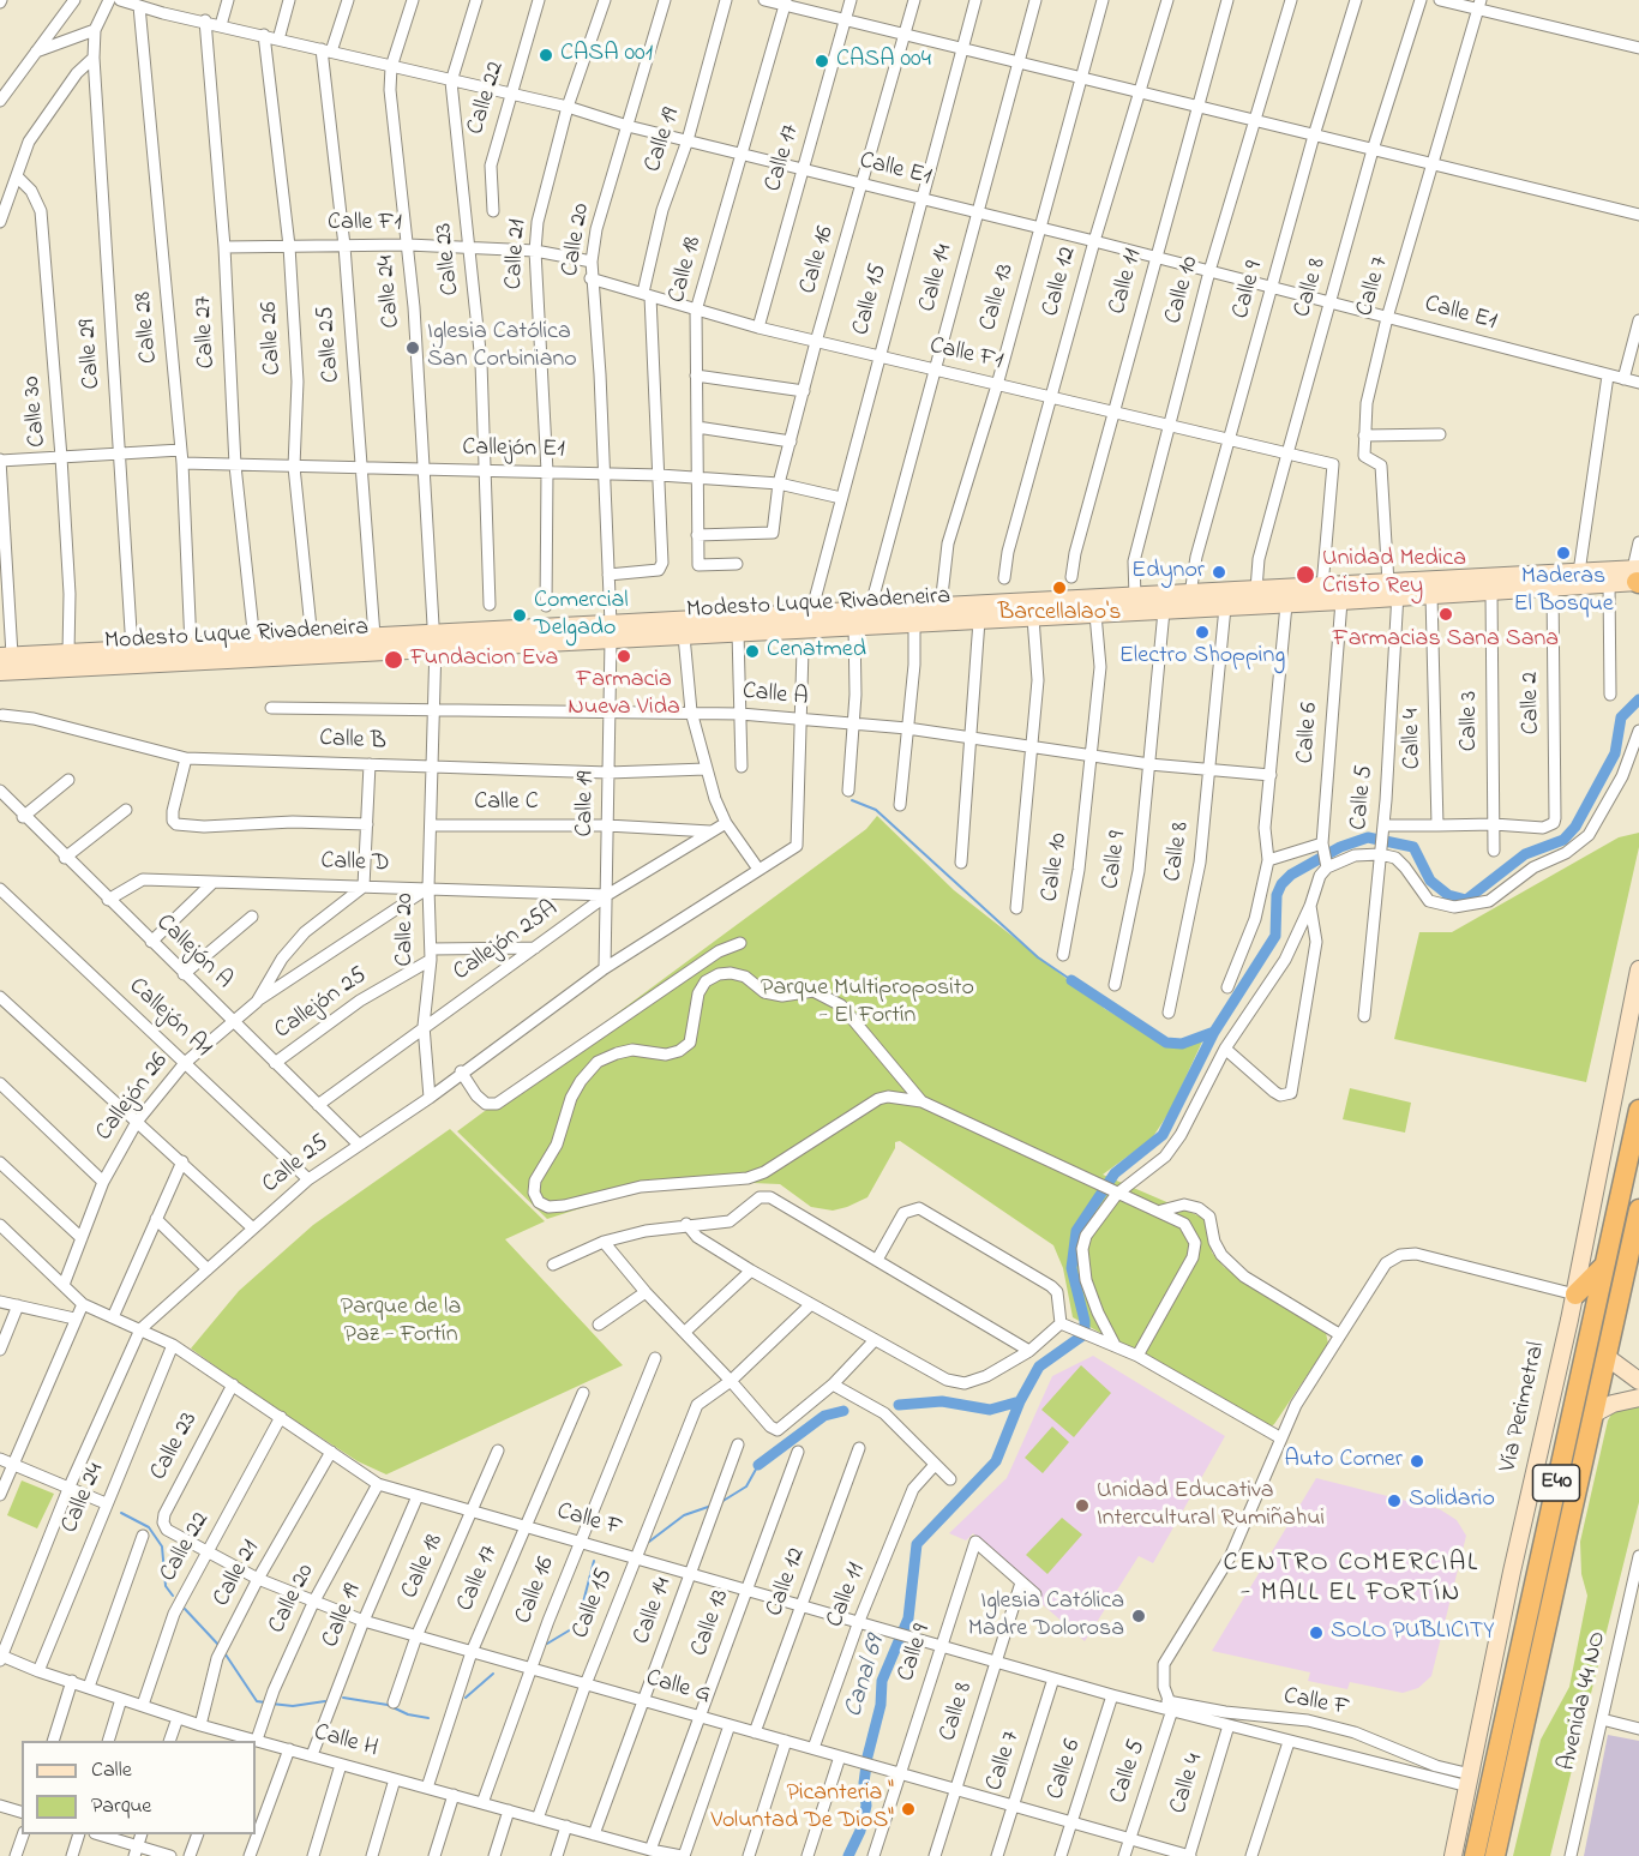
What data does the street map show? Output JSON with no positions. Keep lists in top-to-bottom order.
{
  "streets": {
    "highway": ["Vía Perimetral", "E40"],
    "street": [
      "Calle 22",
      "Calle 19",
      "Calle 17",
      "Calle E1",
      "Calle F1",
      "Calle 20",
      "Calle 21",
      "Calle 23",
      "Calle 16",
      "Calle 18",
      "Calle 14",
      "Calle 12",
      "Calle 11",
      "Calle 7",
      "Calle 8",
      "Calle 10",
      "Calle 9",
      "Calle 24",
      "Calle 13",
      "Calle 15",
      "Calle 28",
      "Calle 27",
      "Calle 26",
      "Calle 25",
      "Calle 29",
      "Calle 30",
      "Callejón E1",
      "Modesto Luque Rivadeneira",
      "Calle A",
      "Calle 2",
      "Calle 3",
      "Calle 6",
      "Calle 4",
      "Calle B",
      "Calle 5",
      "Calle C",
      "Calle D",
      "Callejón 25A",
      "Callejón A",
      "Callejón 25",
      "Callejón A1",
      "Callejón 26",
      "Calle F",
      "Calle G",
      "Avenida 44 NO",
      "Calle H"
    ]
  },
  "crossings": [
    ["Calle 22", "Calle E1"],
    ["Calle 22", "Calle F"],
    ["Calle 22", "Calle G"],
    ["Calle 22", "Calle H"],
    ["Calle 19", "Calle E1"],
    ["Calle 19", "Calle F1"],
    ["Calle 19", "Calle 20"],
    ["Calle 19", "Calle 25"],
    ["Calle 19", "Callejón E1"],
    ["Calle 19", "Modesto Luque Rivadeneira"],
    ["Calle 19", "Calle A"],
    ["Calle 19", "Calle B"],
    ["Calle 19", "Calle C"],
    ["Calle 19", "Calle D"],
    ["Calle 19", "Callejón 25A"],
    ["Calle 19", "Calle F"],
    ["Calle 19", "Calle G"],
    ["Calle 19", "Calle H"],
    ["Calle 17", "Calle E1"],
    ["Calle 17", "Calle F1"],
    ["Calle 17", "Calle F"],
    ["Calle 17", "Calle G"],
    ["Calle 17", "Calle H"],
    ["Calle E1", "Calle 20"],
    ["Calle E1", "Calle 21"],
    ["Calle E1", "Calle 23"],
    ["Calle E1", "Calle 16"],
    ["Calle E1", "Calle 18"],
    ["Calle E1", "Calle 14"],
    ["Calle E1", "Calle 12"],
    ["Calle E1", "Calle 11"],
    ["Calle E1", "Calle 7"],
    ["Calle E1", "Calle 8"],
    ["Calle E1", "Calle 10"],
    ["Calle E1", "Calle 9"],
    ["Calle E1", "Calle 24"],
    ["Calle E1", "Calle 13"],
    ["Calle E1", "Calle 15"],
    ["Calle E1", "Calle 28"],
    ["Calle E1", "Calle 27"],
    ["Calle E1", "Calle 26"],
    ["Calle E1", "Calle 25"],
    ["Calle F1", "Calle 20"],
    ["Calle F1", "Calle 21"],
    ["Calle F1", "Calle 23"],
    ["Calle F1", "Calle 16"],
    ["Calle F1", "Calle 18"],
    ["Calle F1", "Calle 14"],
    ["Calle F1", "Calle 12"],
    ["Calle F1", "Calle 11"],
    ["Calle F1", "Calle 8"],
    ["Calle F1", "Calle 10"],
    ["Calle F1", "Calle 9"],
    ["Calle F1", "Calle 24"],
    ["Calle F1", "Calle 13"],
    ["Calle F1", "Calle 15"],
    ["Calle F1", "Calle 27"],
    ["Calle F1", "Calle 26"],
    ["Calle F1", "Calle 25"],
    ["Calle F1", "Modesto Luque Rivadeneira"],
    ["Calle 20", "Calle 24"],
    ["Calle 20", "Calle 25"],
    ["Calle 20", "Callejón E1"],
    ["Calle 20", "Modesto Luque Rivadeneira"],
    ["Calle 20", "Calle A"],
    ["Calle 20", "Calle B"],
    ["Calle 20", "Calle C"],
    ["Calle 20", "Calle D"],
    ["Calle 20", "Callejón 25A"],
    ["Calle 20", "Callejón 25"],
    ["Calle 20", "Callejón 26"],
    ["Calle 20", "Calle F"],
    ["Calle 20", "Calle G"],
    ["Calle 20", "Calle H"],
    ["Calle 21", "Callejón E1"],
    ["Calle 21", "Calle F"],
    ["Calle 21", "Calle G"],
    ["Calle 21", "Calle H"],
    ["Calle 23", "Callejón E1"],
    ["Calle 23", "Calle F"],
    ["Calle 23", "Calle G"],
    ["Calle 16", "Calle 18"],
    ["Calle 16", "Callejón E1"],
    ["Calle 16", "Calle F"],
    ["Calle 16", "Calle G"],
    ["Calle 16", "Calle H"],
    ["Calle 18", "Callejón E1"],
    ["Calle 18", "Calle F"],
    ["Calle 18", "Calle G"],
    ["Calle 14", "Modesto Luque Rivadeneira"],
    ["Calle 14", "Calle F"],
    ["Calle 14", "Calle G"],
    ["Calle 14", "Calle H"],
    ["Calle 12", "Calle F"],
    ["Calle 12", "Calle G"],
    ["Calle 11", "Calle F"],
    ["Calle 11", "Calle G"],
    ["Calle 7", "Calle F"],
    ["Calle 7", "Calle G"],
    ["Calle 8", "Calle 9"],
    ["Calle 8", "Modesto Luque Rivadeneira"],
    ["Calle 8", "Calle A"],
    ["Calle 8", "Calle F"],
    ["Calle 8", "Calle G"],
    ["Calle 10", "Modesto Luque Rivadeneira"],
    ["Calle 10", "Calle A"],
    ["Calle 9", "Modesto Luque Rivadeneira"],
    ["Calle 9", "Calle A"],
    ["Calle 9", "Calle F"],
    ["Calle 9", "Calle G"],
    ["Calle 24", "Callejón E1"],
    ["Calle 24", "Modesto Luque Rivadeneira"],
    ["Calle 24", "Calle F"],
    ["Calle 24", "Calle H"],
    ["Calle 13", "Modesto Luque Rivadeneira"],
    ["Calle 13", "Calle F"],
    ["Calle 13", "Calle G"],
    ["Calle 13", "Calle H"],
    ["Calle 15", "Callejón E1"],
    ["Calle 15", "Modesto Luque Rivadeneira"],
    ["Calle 15", "Calle F"],
    ["Calle 15", "Calle G"],
    ["Calle 15", "Calle H"],
    ["Calle 28", "Callejón E1"],
    ["Calle 28", "Modesto Luque Rivadeneira"],
    ["Calle 27", "Callejón E1"],
    ["Calle 27", "Modesto Luque Rivadeneira"],
    ["Calle 26", "Callejón E1"],
    ["Calle 26", "Modesto Luque Rivadeneira"],
    ["Calle 25", "Callejón E1"],
    ["Calle 25", "Modesto Luque Rivadeneira"],
    ["Calle 25", "Calle A"],
    ["Calle 25", "Callejón A"],
    ["Calle 25", "Callejón A1"],
    ["Calle 25", "Calle F"],
    ["Calle 25", "Calle H"],
    ["Calle 29", "Modesto Luque Rivadeneira"],
    ["Calle 30", "Modesto Luque Rivadeneira"],
    ["Modesto Luque Rivadeneira", "Calle 2"],
    ["Modesto Luque Rivadeneira", "Calle 3"],
    ["Modesto Luque Rivadeneira", "Calle 6"],
    ["Modesto Luque Rivadeneira", "Calle 4"],
    ["Modesto Luque Rivadeneira", "Calle 5"],
    ["Calle 2", "Calle 3"],
    ["Calle 6", "Calle F"],
    ["Calle 6", "Calle G"],
    ["Calle 4", "Calle F"],
    ["Calle 4", "Calle G"],
    ["Calle 5", "Calle F"],
    ["Calle 5", "Calle G"],
    ["Calle C", "Callejón 25A"],
    ["Calle D", "Callejón 25A"],
    ["Calle D", "Callejón A"],
    ["Calle D", "Callejón 26"],
    ["Callejón 25A", "Callejón A"],
    ["Callejón 25A", "Callejón 25"],
    ["Callejón A", "Callejón 25"],
    ["Callejón A", "Callejón 26"],
    ["Callejón A1", "Callejón 26"],
    ["Callejón 26", "Calle F"],
    ["Vía Perimetral", "Calle F"]
  ],
  "districts": ["CENTRO COMERCIAL - MALL EL FORTÍN"],
  "water": ["Canal 69"],
  "parks": ["Parque Multiproposito - El Fortín", "Parque de la Paz - Fortín"],
  "places": [
    "CASA 001",
    "CASA 004",
    "Iglesia Católica San Corbiniano",
    "Maderas El Bosque",
    "Edynor",
    "Unidad Medica Cristo Rey",
    "Barcellalao's",
    "Farmacias Sana Sana",
    "Comercial Delgado",
    "Electro Shopping",
    "Cenatmed",
    "Farmacia Nueva Vida",
    "Fundacion Eva",
    "Auto Corner",
    "Solidario",
    "Unidad Educativa Intercultural Rumiñahui",
    "Iglesia Católica Madre Dolorosa",
    "SOLO PUBLICITY",
    "Picanteria \" Voluntad De DioS\""
  ],
  "legend": ["Calle", "Parque"]
}
